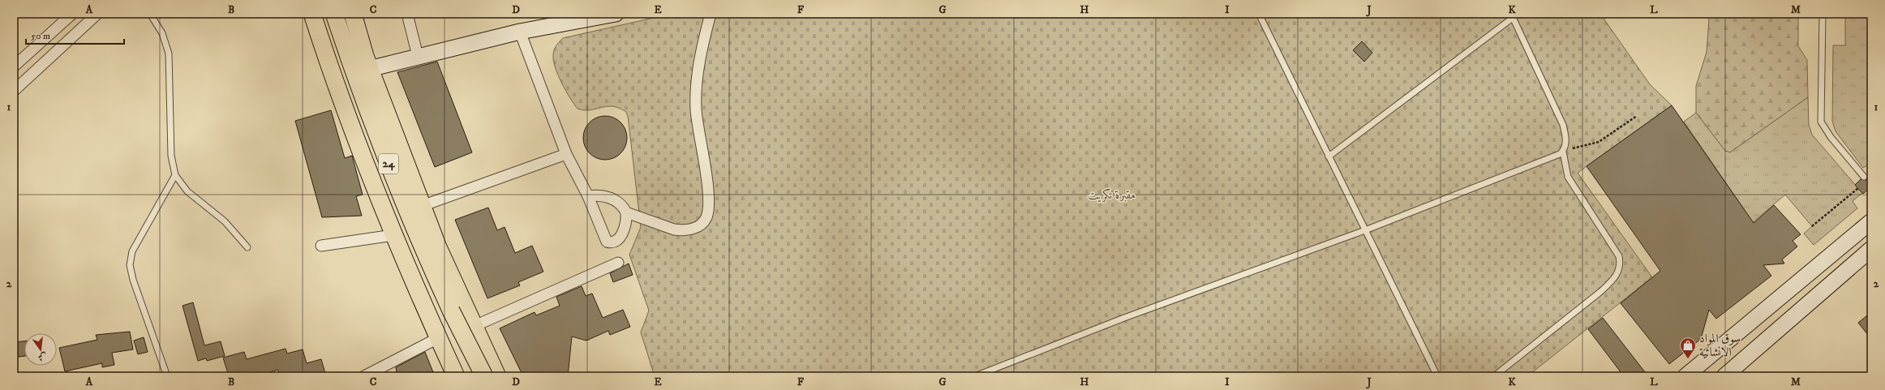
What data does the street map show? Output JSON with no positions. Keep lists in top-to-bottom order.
{
  "streets": {
    "main road": ["24"]
  },
  "parks": ["مقبرة تكريت"],
  "places": {
    "shop": ["سوق المواد الانشائية"]
  },
  "scale_bar": "50 m",
  "north": "bottom",
  "grid": {
    "columns": [
      "A",
      "B",
      "C",
      "D",
      "E",
      "F",
      "G",
      "H",
      "I",
      "J",
      "K",
      "L",
      "M"
    ],
    "rows": ["1", "2"]
  }
}
